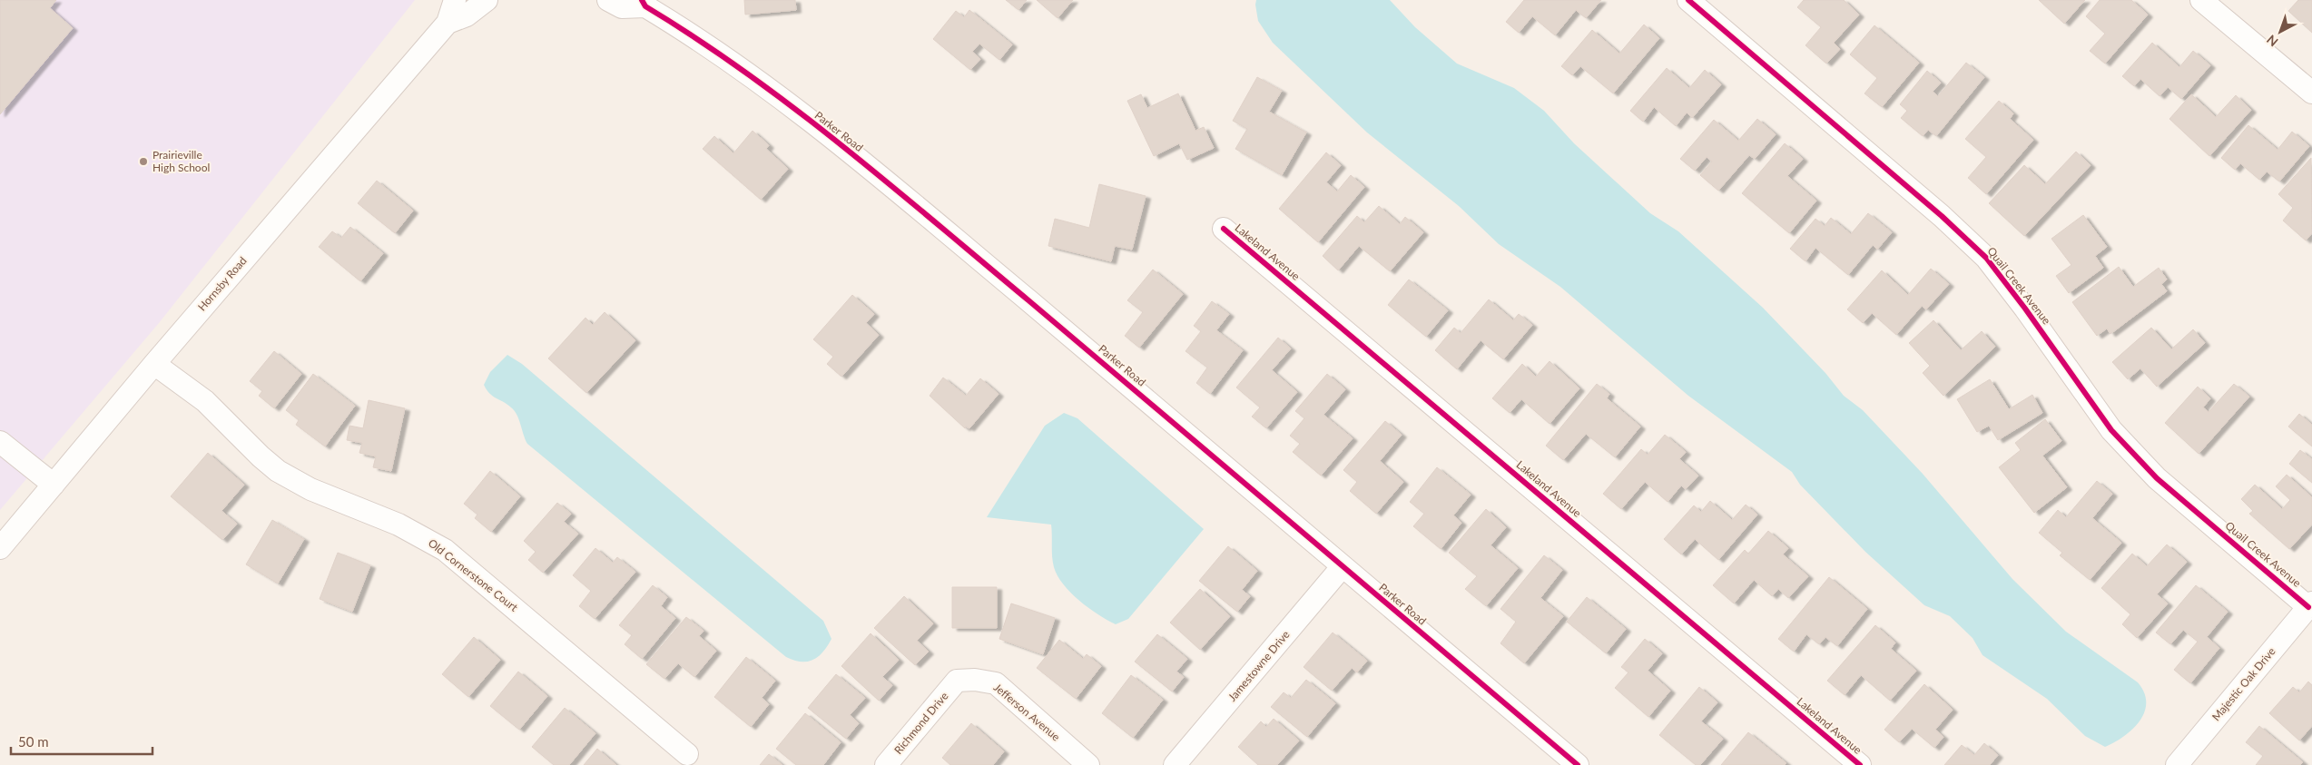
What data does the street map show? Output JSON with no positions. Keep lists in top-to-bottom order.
{
  "streets": {
    "street": [
      "Parker Road",
      "Lakeland Avenue",
      "Hornsby Road",
      "Quail Creek Avenue",
      "Old Cornerstone Court",
      "Jamestowne Drive",
      "Majestic Oak Drive",
      "Jefferson Avenue",
      "Richmond Drive"
    ]
  },
  "crossings": [
    ["Parker Road", "Jamestowne Drive"],
    ["Hornsby Road", "Old Cornerstone Court"],
    ["Quail Creek Avenue", "Majestic Oak Drive"],
    ["Jefferson Avenue", "Richmond Drive"]
  ],
  "places": ["Prairieville High School"],
  "scale_bar": "50 m",
  "north": "bottom left"
}
